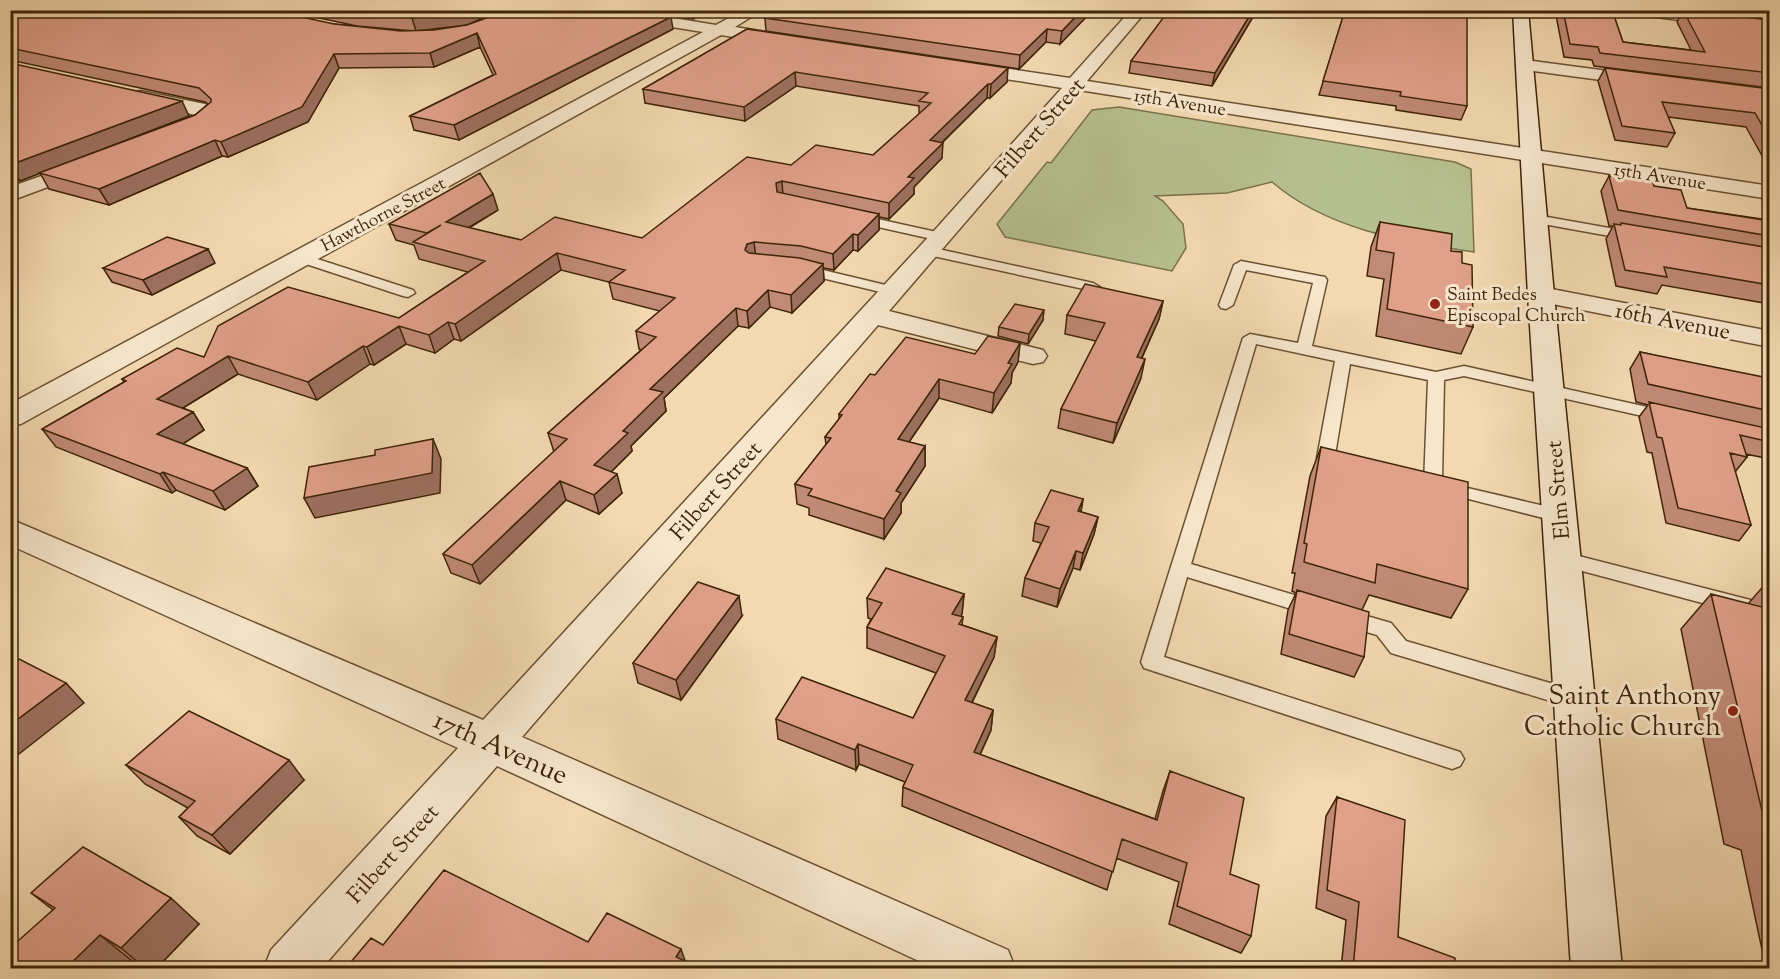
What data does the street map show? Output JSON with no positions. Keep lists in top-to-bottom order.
{
  "streets": {
    "street": [
      "15th Avenue",
      "Filbert Street",
      "Hawthorne Street",
      "16th Avenue",
      "Elm Street",
      "17th Avenue"
    ]
  },
  "crossings": [
    ["15th Avenue", "Filbert Street"],
    ["15th Avenue", "Elm Street"],
    ["Filbert Street", "17th Avenue"],
    ["16th Avenue", "Elm Street"]
  ],
  "places": ["Saint Bedes Episcopal Church", "Saint Anthony Catholic Church"]
}
